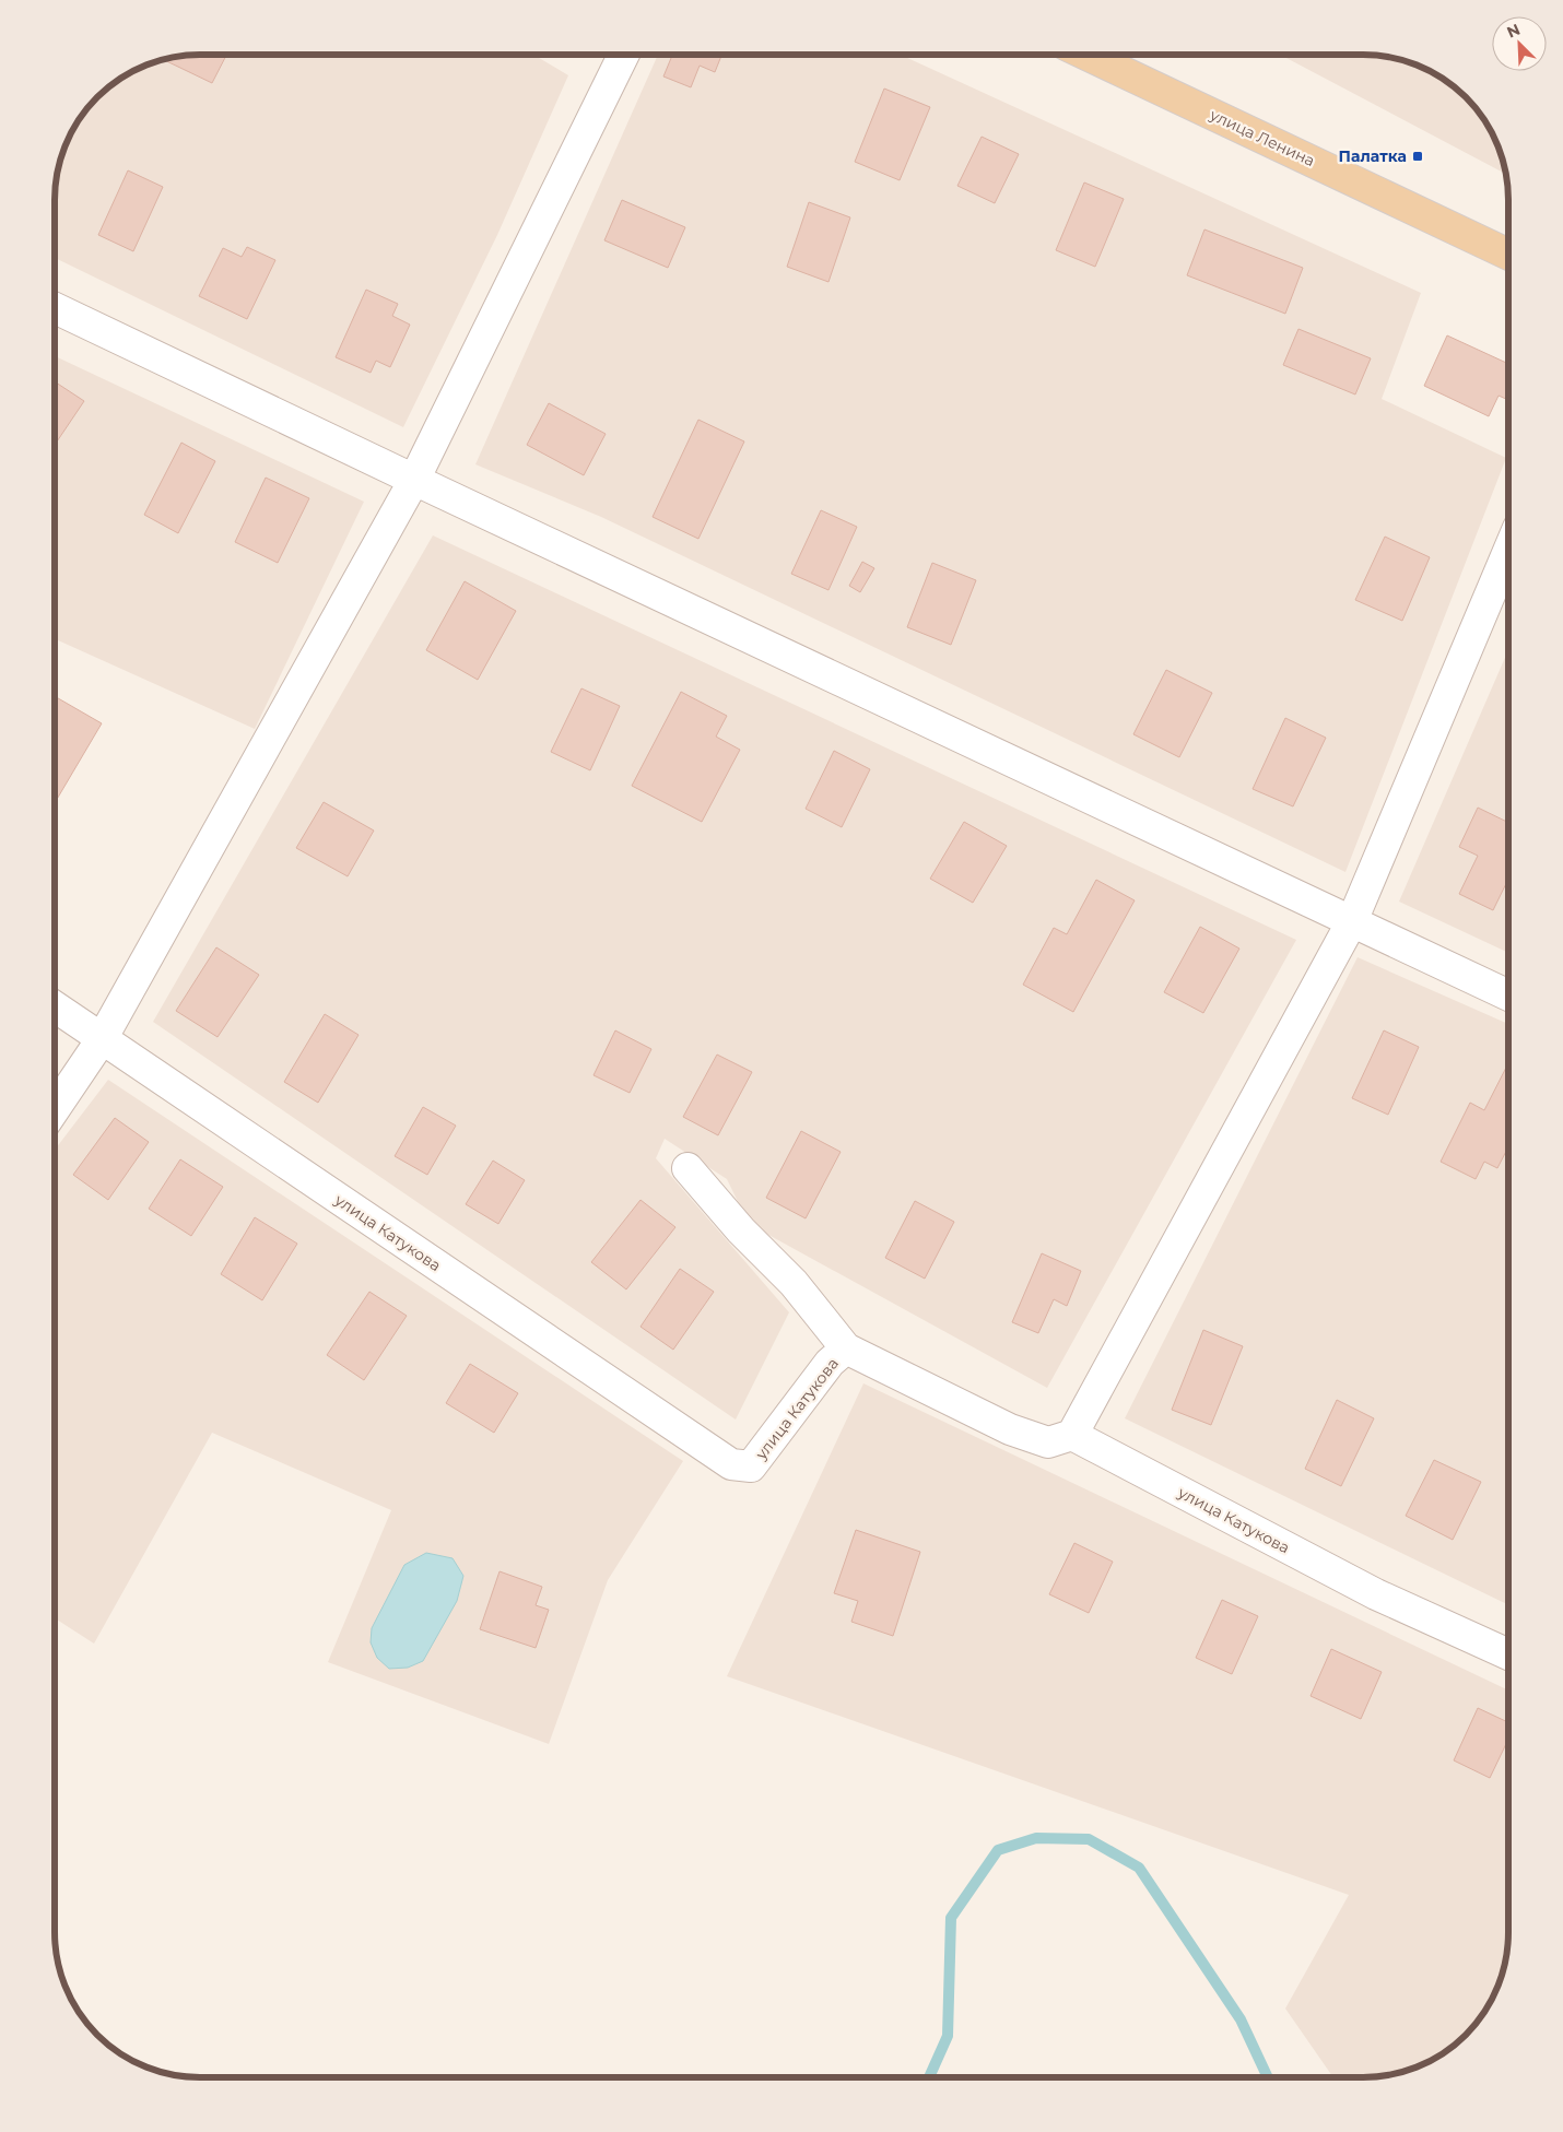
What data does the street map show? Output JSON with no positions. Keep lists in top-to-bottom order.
{
  "streets": {
    "main road": ["улица Ленина"],
    "street": ["улица Катукова"]
  },
  "places": {
    "transit": ["Палатка"]
  },
  "north": "top left"
}
